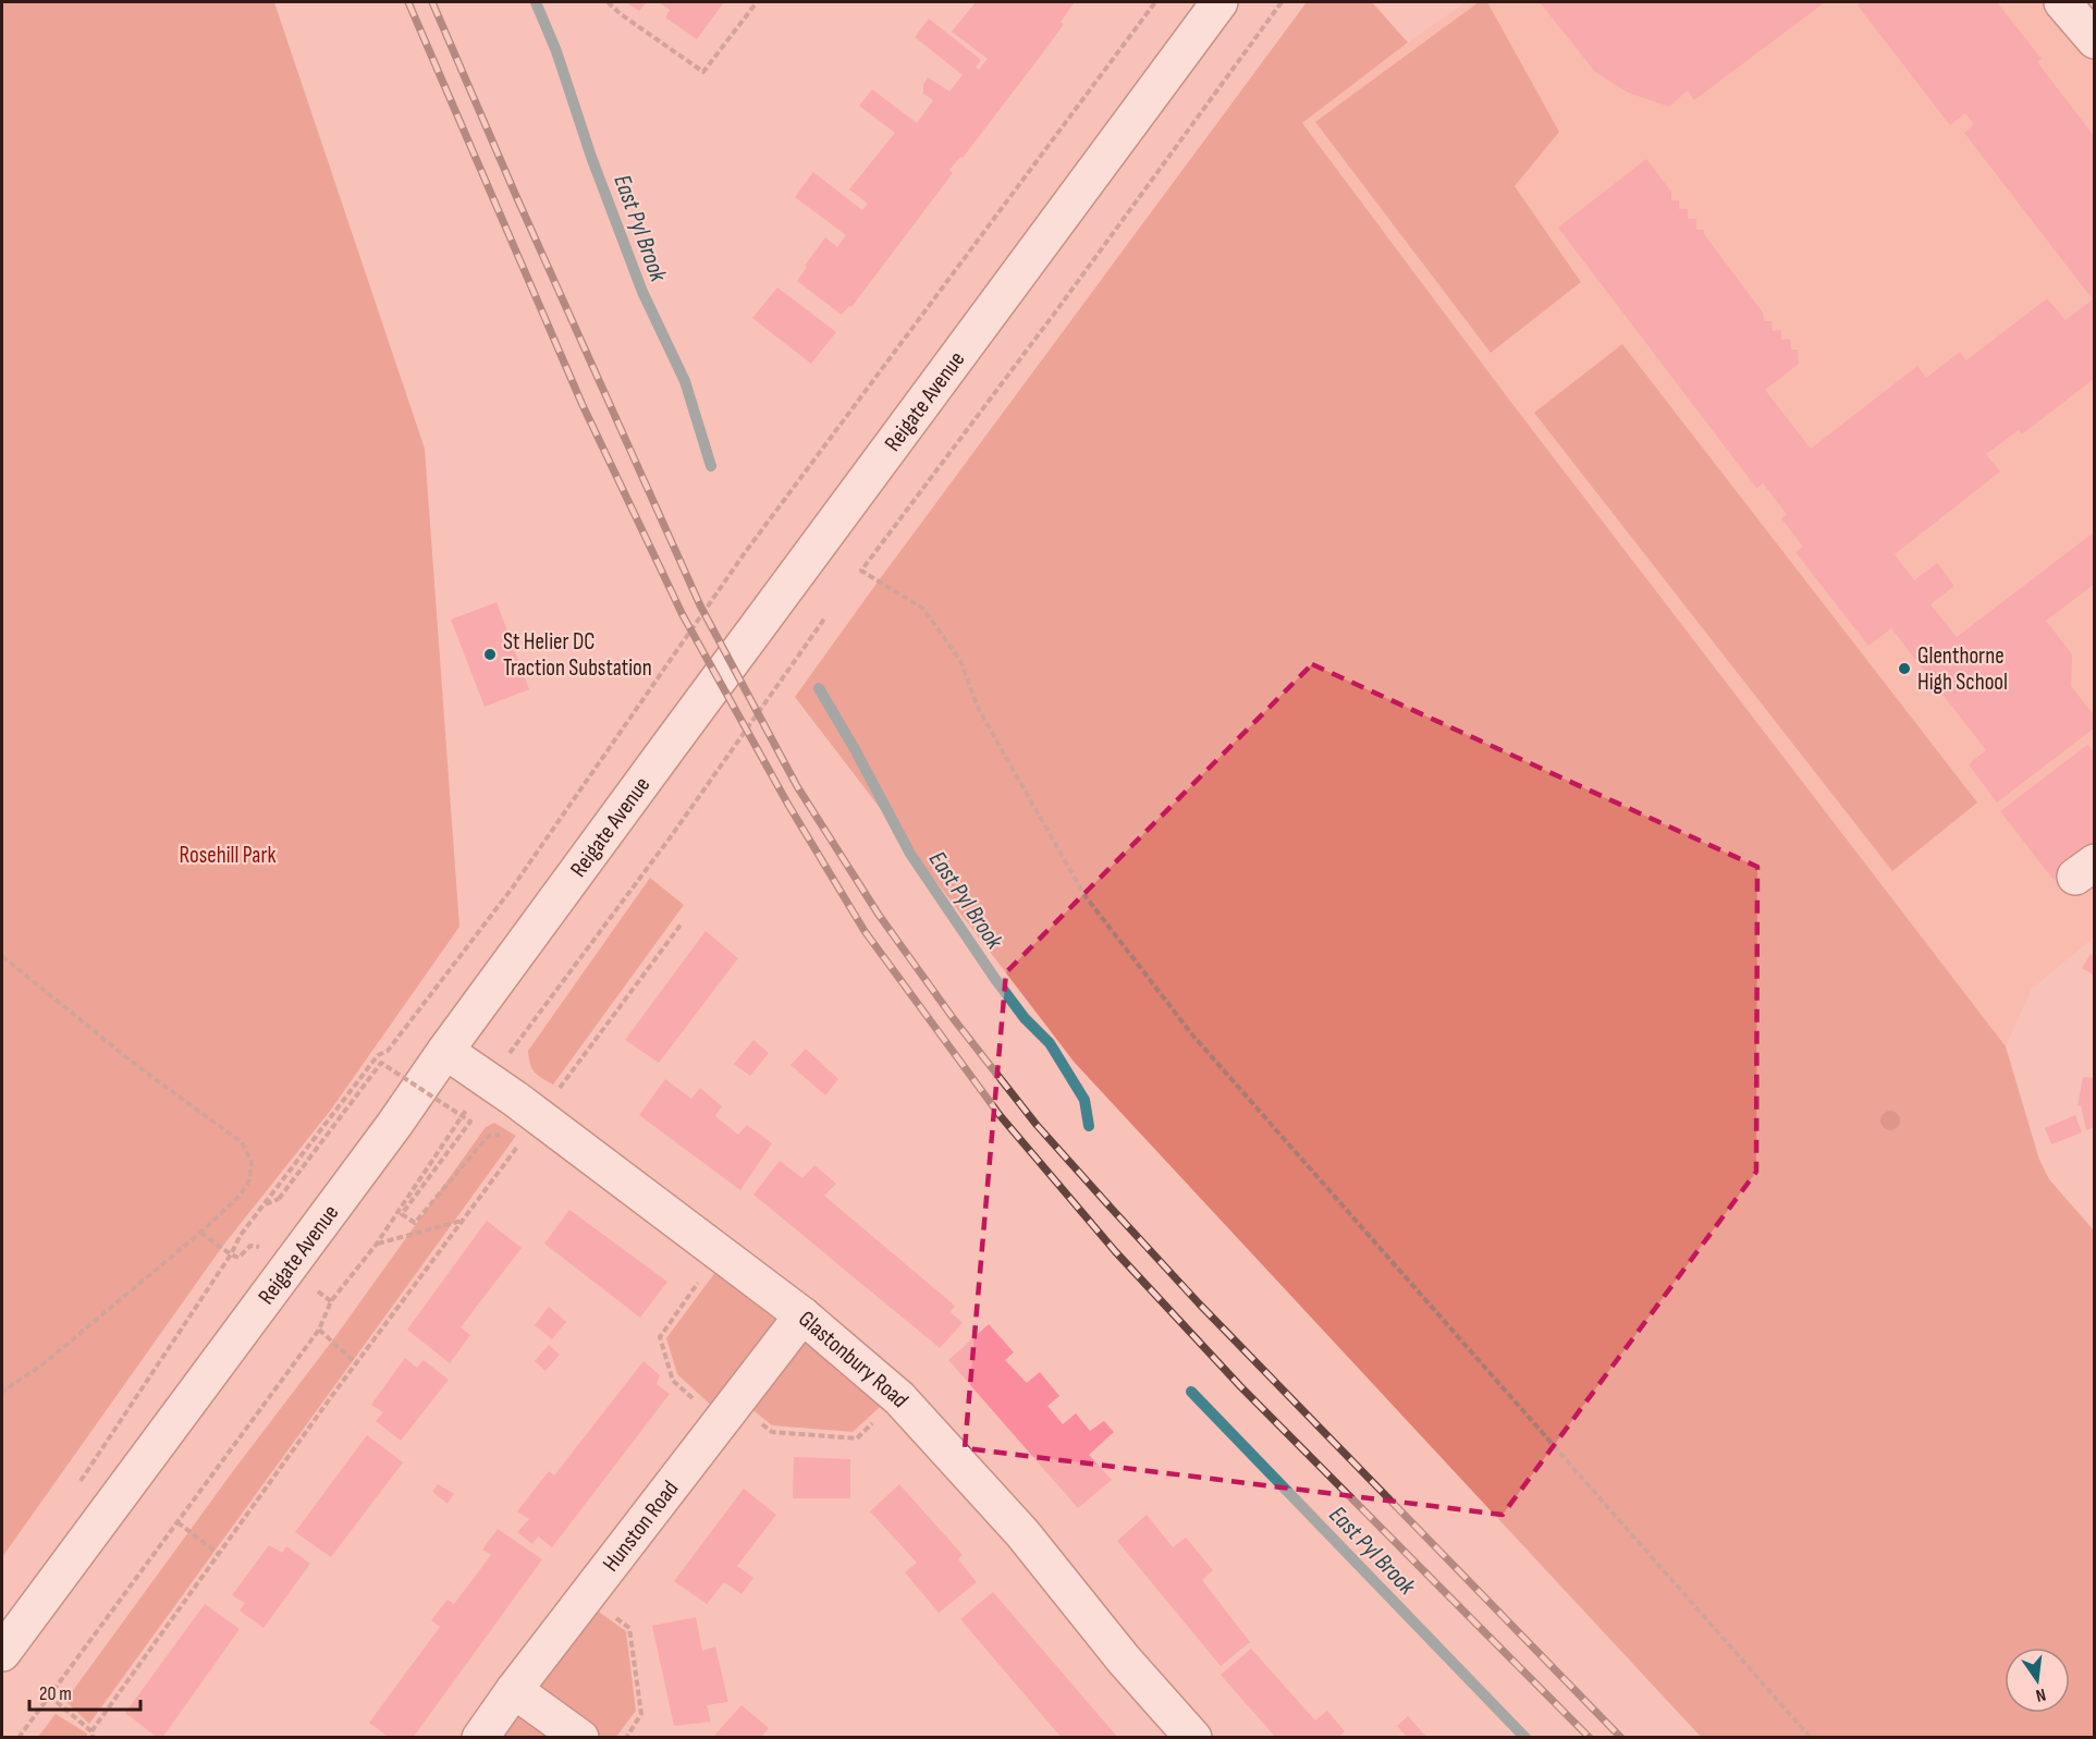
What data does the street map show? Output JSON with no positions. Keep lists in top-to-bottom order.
{
  "streets": {
    "main road": ["Reigate Avenue", "Glastonbury Road", "Hunston Road"]
  },
  "crossings": [
    ["Reigate Avenue", "Glastonbury Road"],
    ["Glastonbury Road", "Hunston Road"]
  ],
  "water": ["East Pyl Brook"],
  "parks": ["Rosehill Park"],
  "places": ["St Helier DC Traction Substation", "Glenthorne High School"],
  "scale_bar": "20 m",
  "north": "bottom"
}
